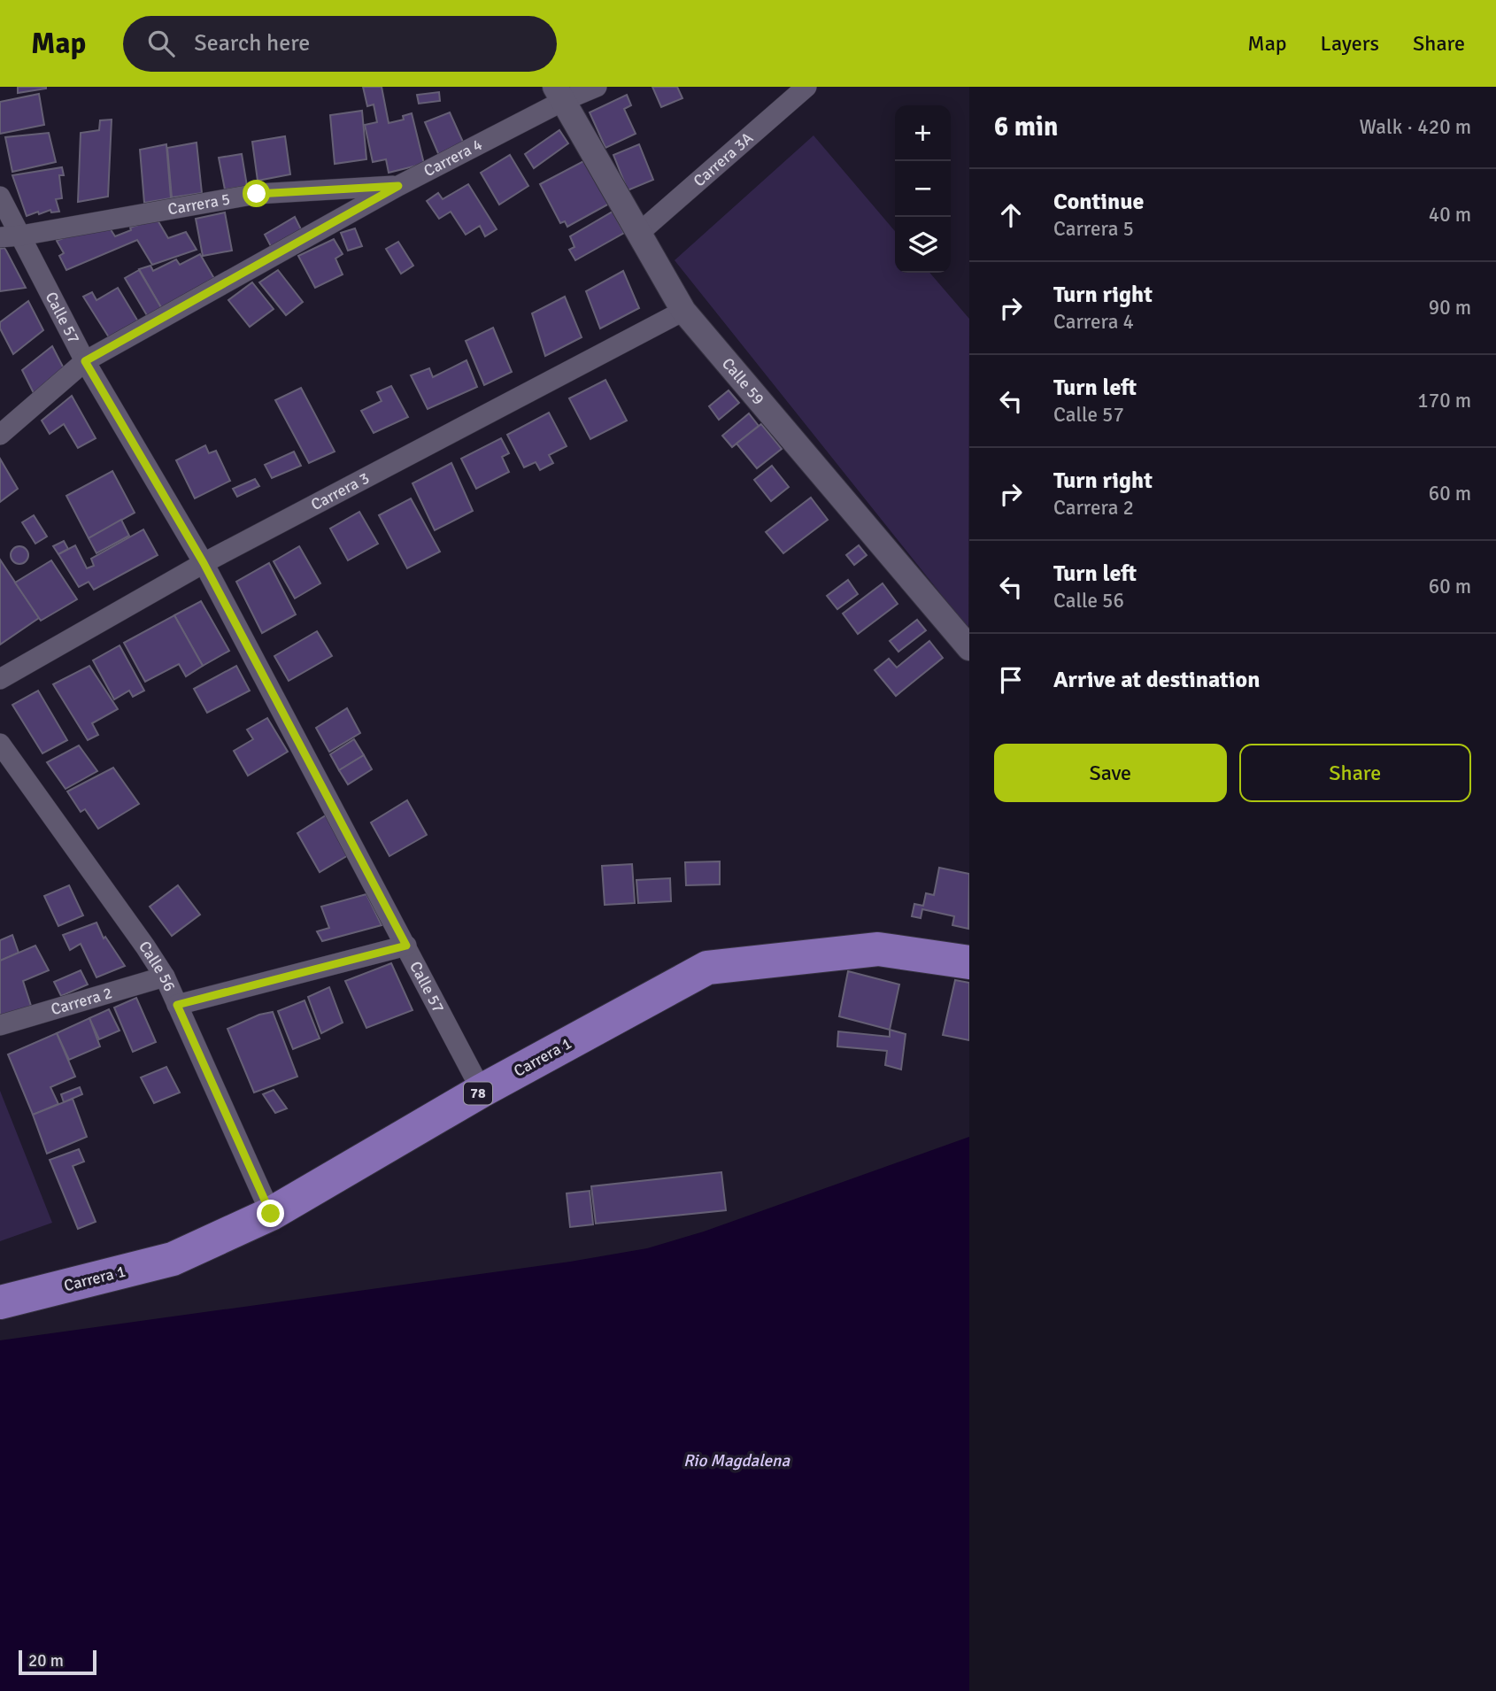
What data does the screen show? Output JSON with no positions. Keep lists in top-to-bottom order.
{
  "streets": {
    "highway": ["Carrera 1", "78"],
    "street": [
      "Carrera 4",
      "Carrera 3A",
      "Carrera 5",
      "Calle 57",
      "Calle 59",
      "Carrera 3",
      "Calle 56",
      "Carrera 2"
    ]
  },
  "crossings": [
    ["Carrera 4", "Carrera 5"],
    ["Carrera 4", "Calle 57"],
    ["Carrera 4", "Calle 59"],
    ["Carrera 3A", "Calle 59"],
    ["Carrera 5", "Calle 57"],
    ["Calle 57", "Carrera 3"],
    ["Calle 57", "Carrera 1"],
    ["Calle 59", "Carrera 3"],
    ["Calle 56", "Carrera 2"],
    ["Calle 56", "Carrera 1"]
  ],
  "water": ["Rio Magdalena"],
  "scale_bar": "20 m",
  "page": {
    "header": "Map",
    "search": "Search here",
    "nav": ["Map", "Layers", "Share"],
    "heading": ["6 min", "Walk · 420 m"],
    "map_buttons": ["+", "−"],
    "list": [
      ["Continue", "Carrera 5", "40 m"],
      ["Turn right", "Carrera 4", "90 m"],
      ["Turn left", "Calle 57", "170 m"],
      ["Turn right", "Carrera 2", "60 m"],
      ["Turn left", "Calle 56", "60 m"],
      "Arrive at destination"
    ],
    "buttons": ["Save", "Share"],
    "scale": "20 m"
  }
}
